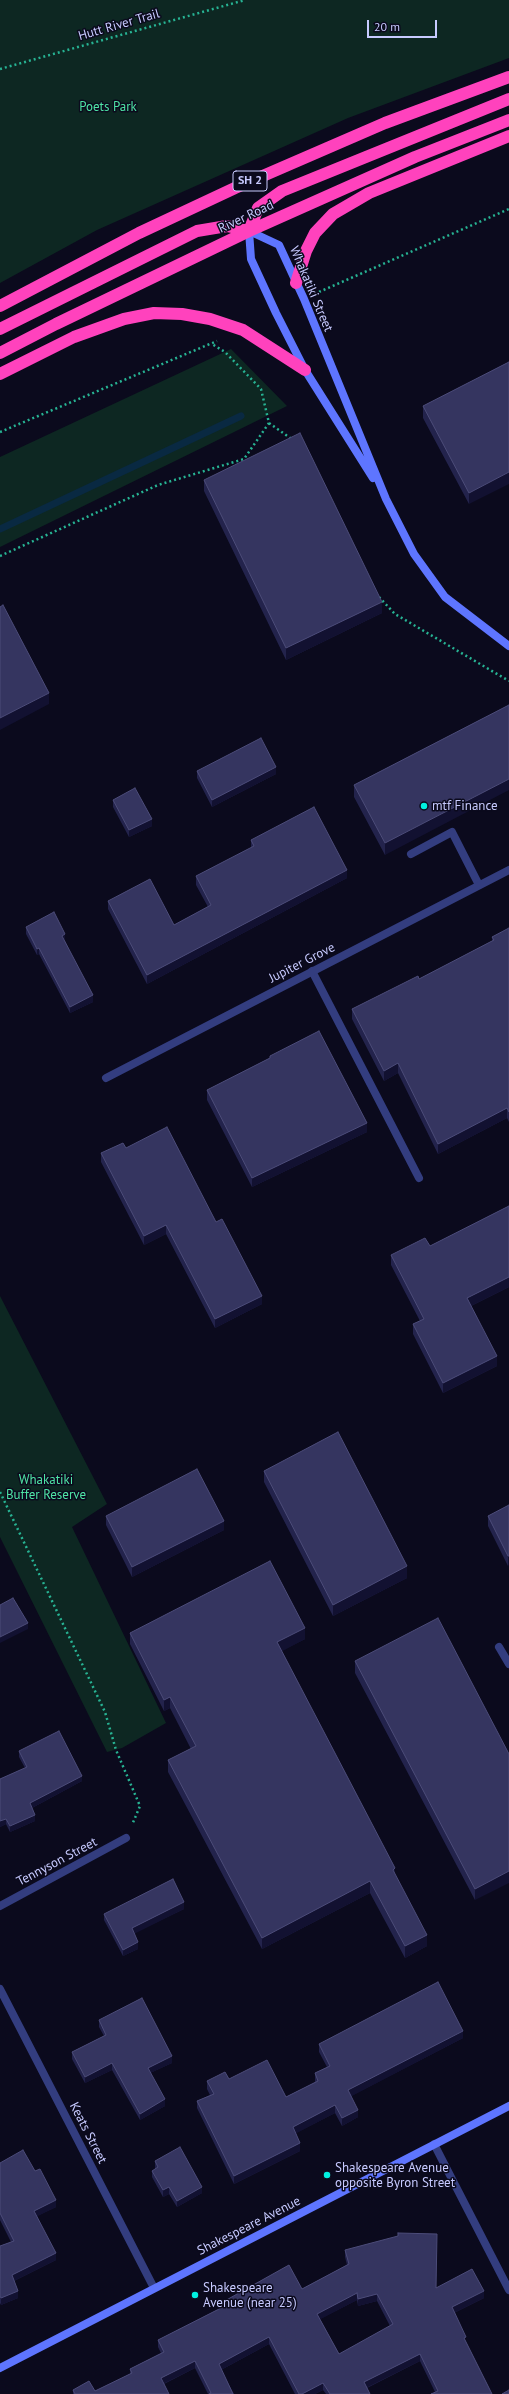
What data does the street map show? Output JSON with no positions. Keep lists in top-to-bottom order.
{
  "streets": {
    "highway": ["SH 2", "River Road"],
    "street": [
      "Whakatiki Street",
      "Jupiter Grove",
      "Tennyson Street",
      "Keats Street",
      "Shakespeare Avenue"
    ],
    "path": ["Hutt River Trail"]
  },
  "crossings": [
    ["River Road", "Whakatiki Street"],
    ["Keats Street", "Shakespeare Avenue"]
  ],
  "parks": ["Poets Park", "Whakatiki Buffer Reserve"],
  "places": ["mtf Finance", "Shakespeare Avenue opposite Byron Street", "Shakespeare Avenue (near 25)"],
  "scale_bar": "20 m"
}
